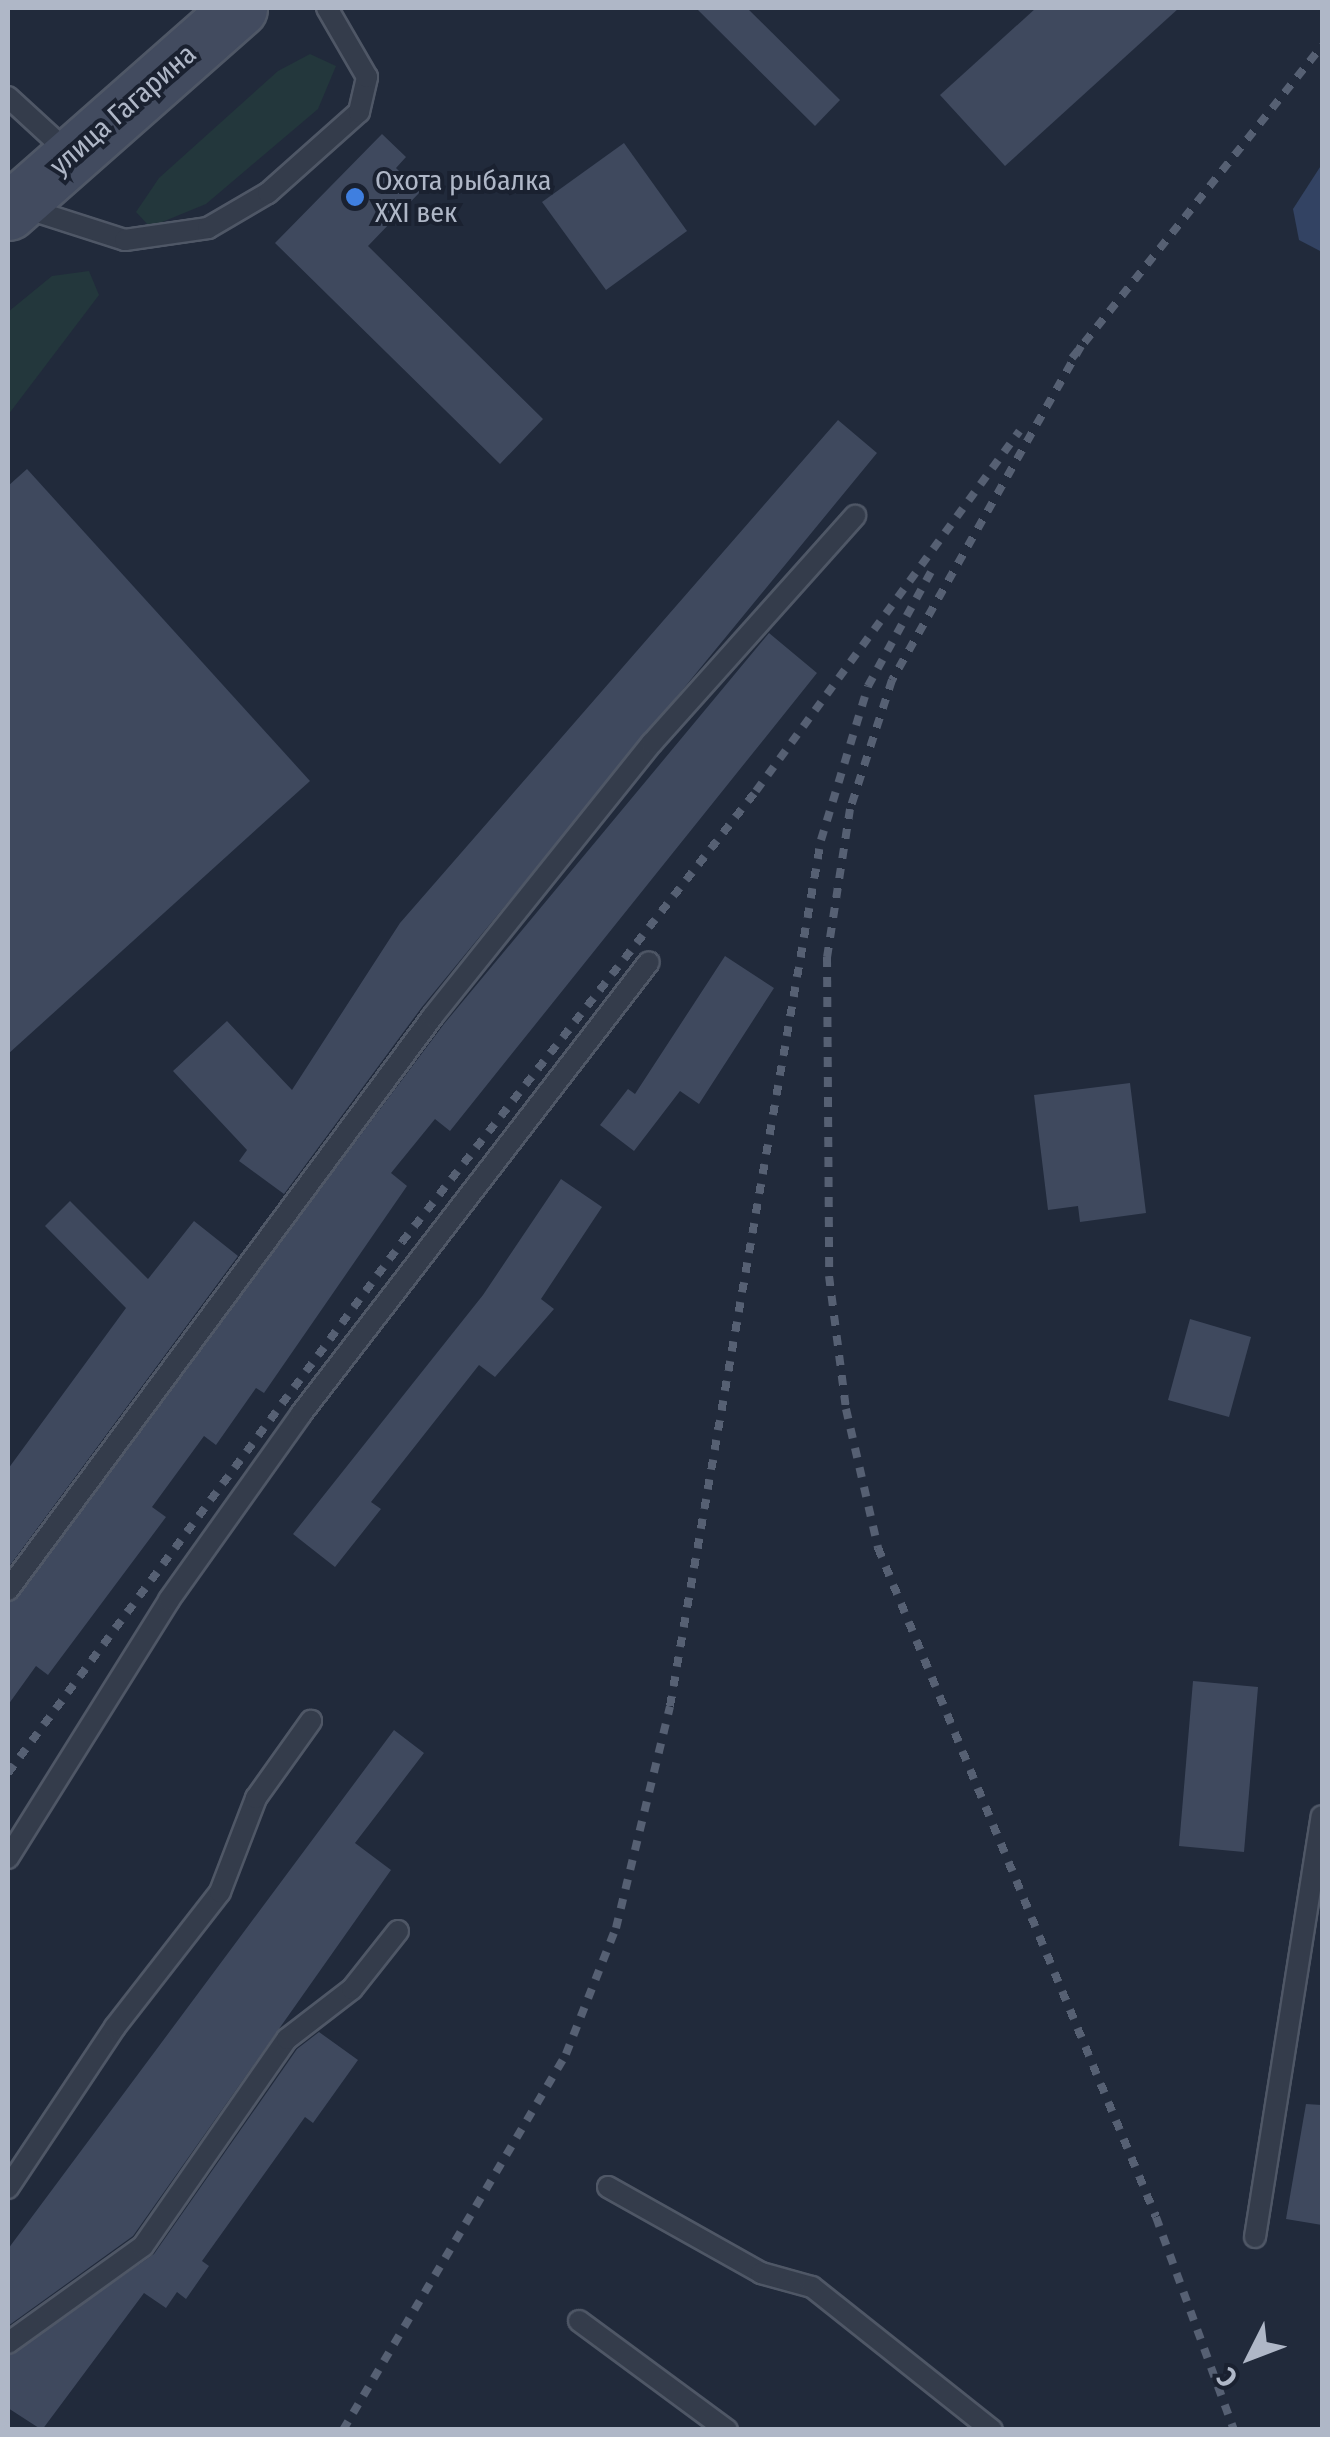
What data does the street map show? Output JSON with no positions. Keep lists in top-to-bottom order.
{
  "streets": {
    "main road": ["улица Гагарина"]
  },
  "places": ["Охота рыбалка XXI век"],
  "north": "bottom left"
}
